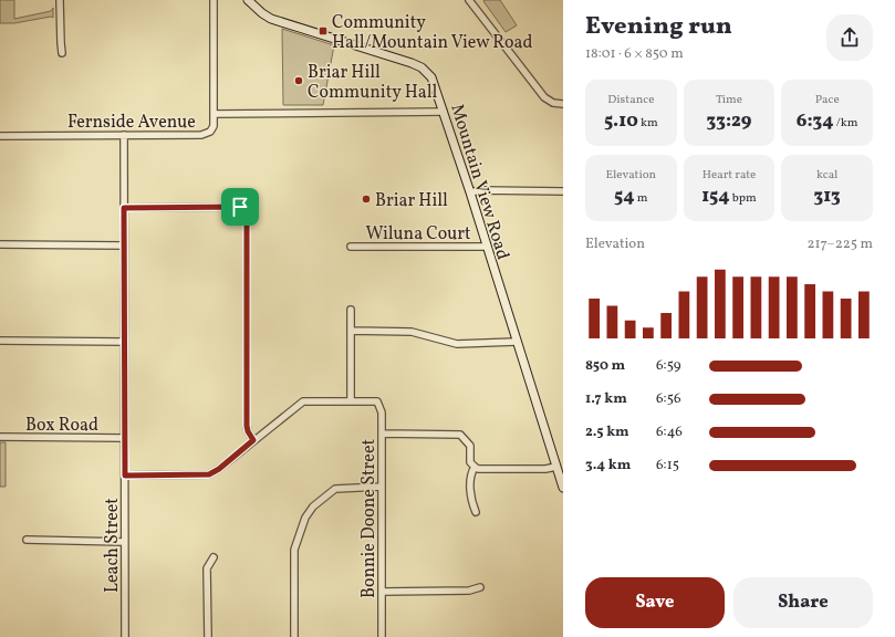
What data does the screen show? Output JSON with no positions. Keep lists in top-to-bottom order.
{
  "streets": {
    "street": [
      "Fernside Avenue",
      "Mountain View Road",
      "Wiluna Court",
      "Box Road",
      "Bonnie Doone Street",
      "Leach Street"
    ]
  },
  "crossings": [
    ["Fernside Avenue", "Leach Street"],
    ["Mountain View Road", "Wiluna Court"],
    ["Box Road", "Leach Street"]
  ],
  "places": {
    "transit": ["Community Hall/Mountain View Road"],
    "other": ["Briar Hill Community Hall", "Briar Hill"]
  },
  "page": {
    "heading": ["Evening run", "18:01 · 6 × 850 m"],
    "stats": [
      ["Distance", "5.10 km"],
      ["Time", "33:29"],
      ["Pace", "6:34 /km"],
      ["Elevation", "54 m"],
      ["Heart rate", "154 bpm"],
      ["kcal", "313"]
    ],
    "chart": ["Elevation", "217–225 m"],
    "list": [
      {
        "name": "850 m",
        "note": "6:59"
      },
      {
        "name": "1.7 km",
        "note": "6:56"
      },
      {
        "name": "2.5 km",
        "note": "6:46"
      },
      {
        "name": "3.4 km",
        "note": "6:15"
      }
    ],
    "buttons": ["Save", "Share"]
  }
}
